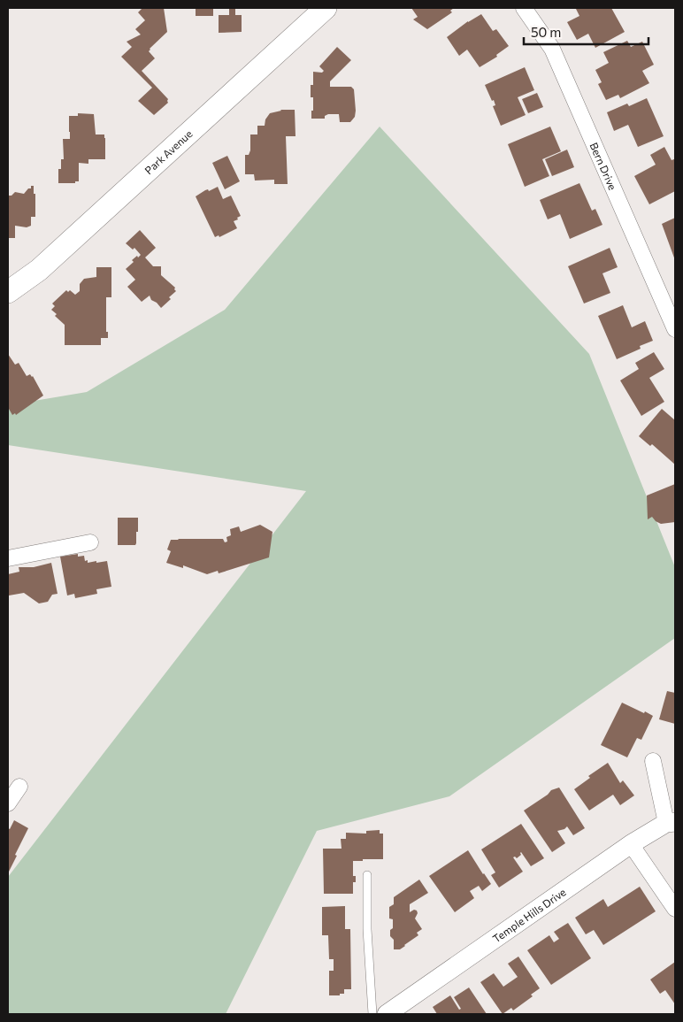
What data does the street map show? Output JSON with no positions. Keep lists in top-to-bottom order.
{
  "streets": {
    "main road": ["Park Avenue"],
    "street": ["Bern Drive", "Temple Hills Drive"]
  },
  "scale_bar": "50 m"
}
